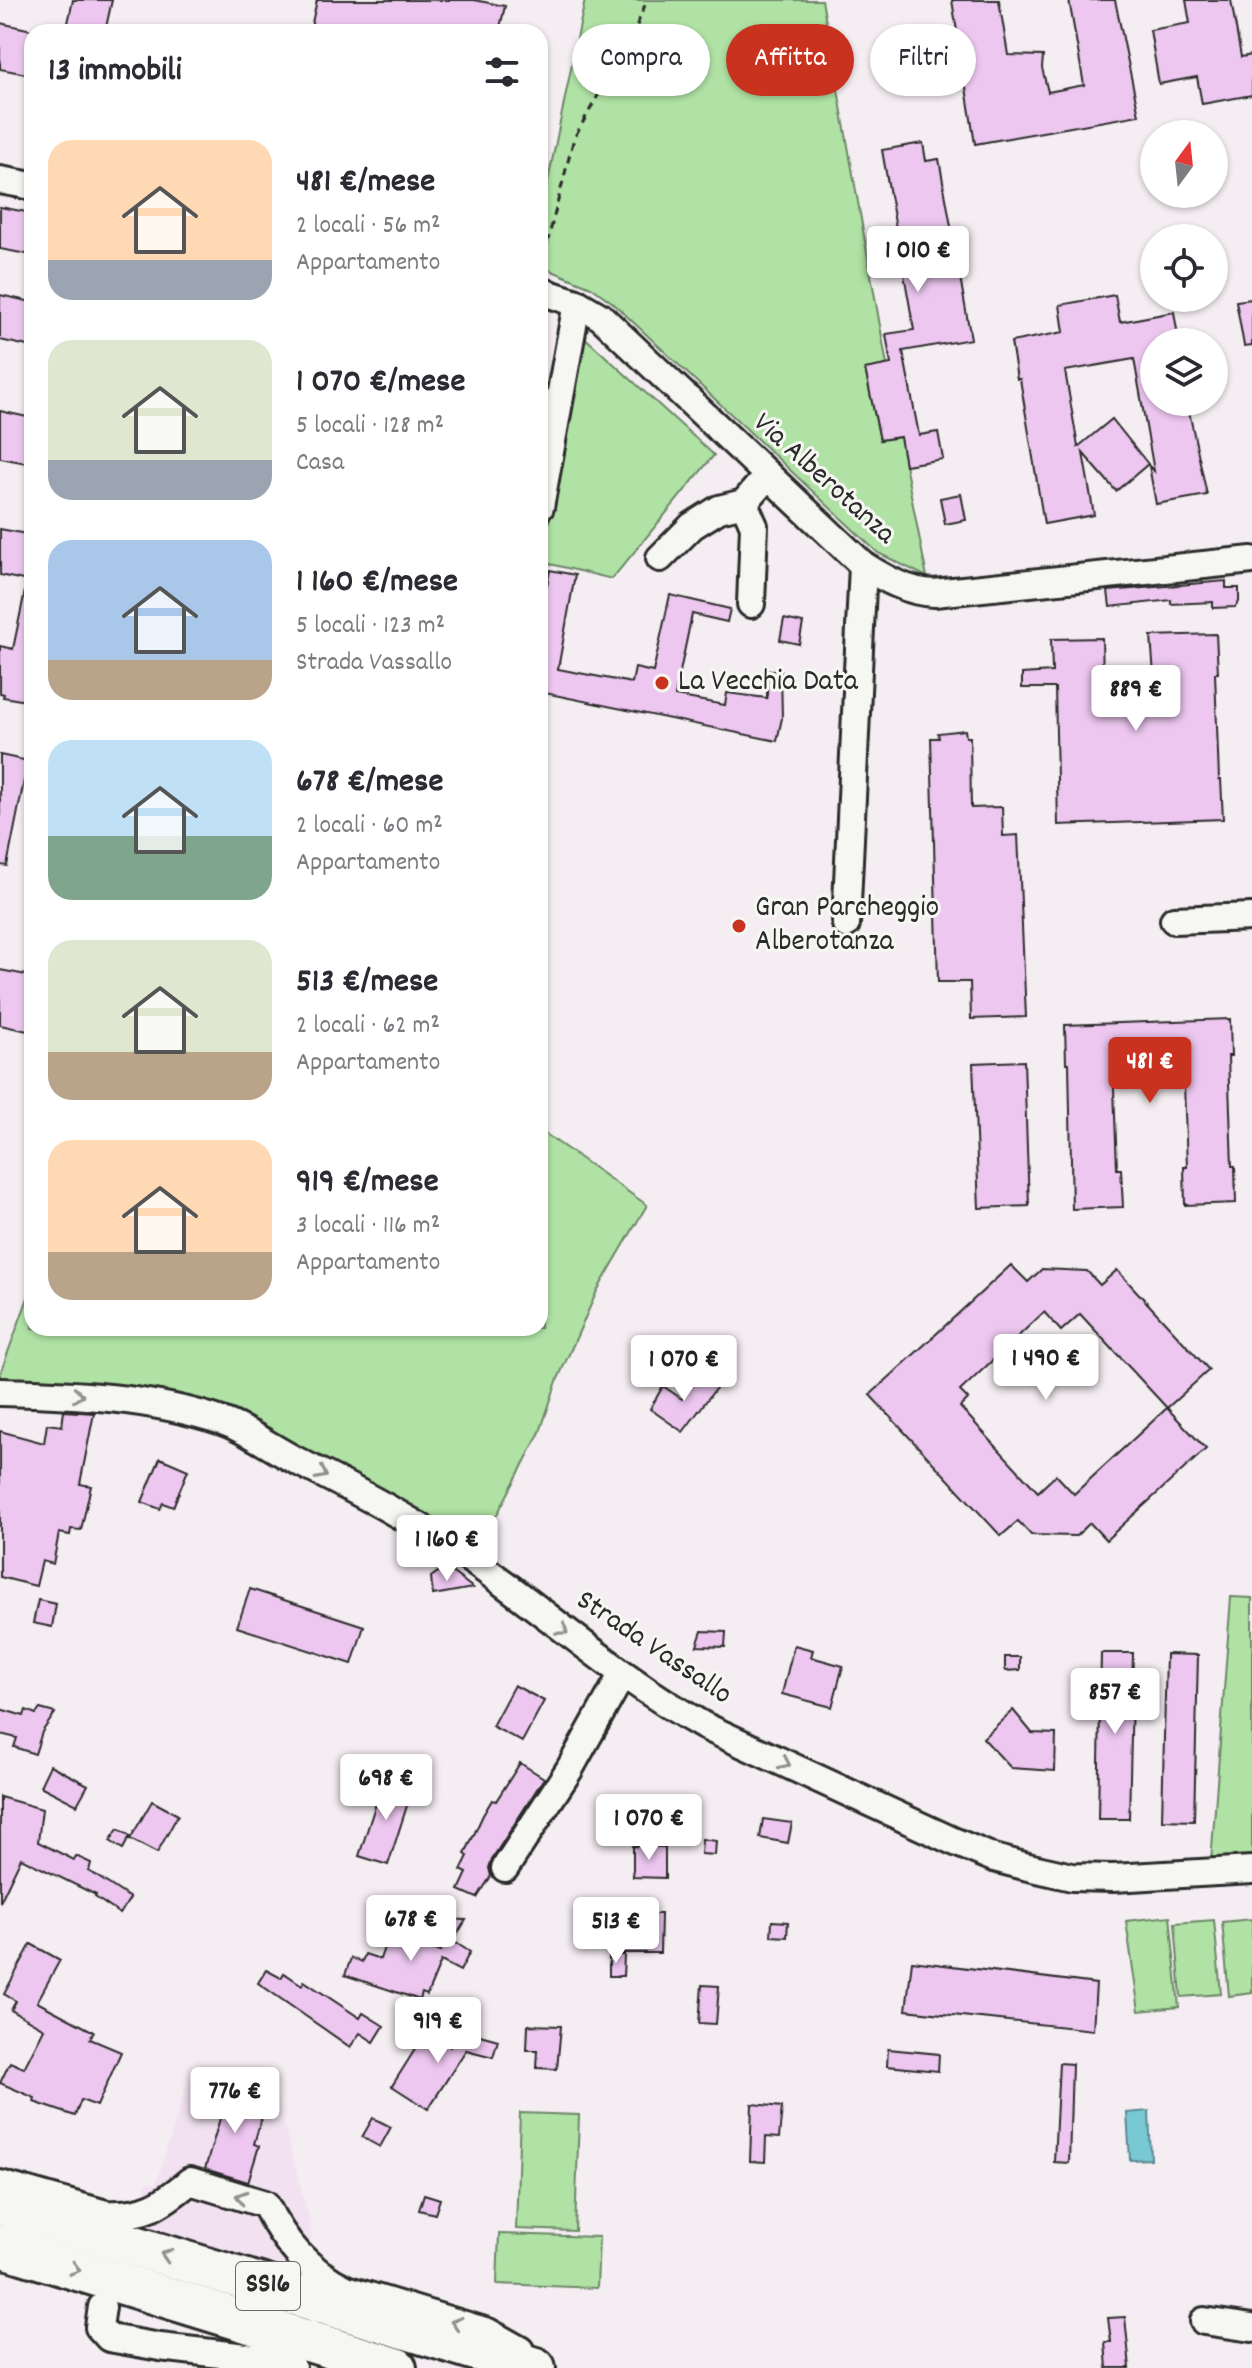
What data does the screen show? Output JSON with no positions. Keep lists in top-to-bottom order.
{
  "streets": {
    "highway": ["SS16"],
    "street": ["Via Alberotanza", "Strada Vassallo"]
  },
  "one_way": ["Strada Vassallo"],
  "places": ["La Vecchia Data", "Gran Parcheggio Alberotanza"],
  "north": "top",
  "page": {
    "chip": ["Compra", "Affitta", "Filtri"],
    "heading": "13 immobili",
    "list": [
      {
        "name": "481 €/mese",
        "note": "2 locali · 56 m² · Appartamento"
      },
      {
        "name": "1 070 €/mese",
        "note": "5 locali · 128 m² · Casa"
      },
      {
        "name": "1 160 €/mese",
        "note": "5 locali · 123 m² · Strada Vassallo"
      },
      {
        "name": "678 €/mese",
        "note": "2 locali · 60 m² · Appartamento"
      },
      {
        "name": "513 €/mese",
        "note": "2 locali · 62 m² · Appartamento"
      },
      {
        "name": "919 €/mese",
        "note": "3 locali · 116 m² · Appartamento"
      }
    ],
    "price": [
      "1 010 €",
      "889 €",
      "481 €",
      "1 490 €",
      "1 070 €",
      "1 160 €",
      "857 €",
      "698 €",
      "1 070 €",
      "678 €",
      "513 €",
      "919 €",
      "776 €"
    ]
  }
}
